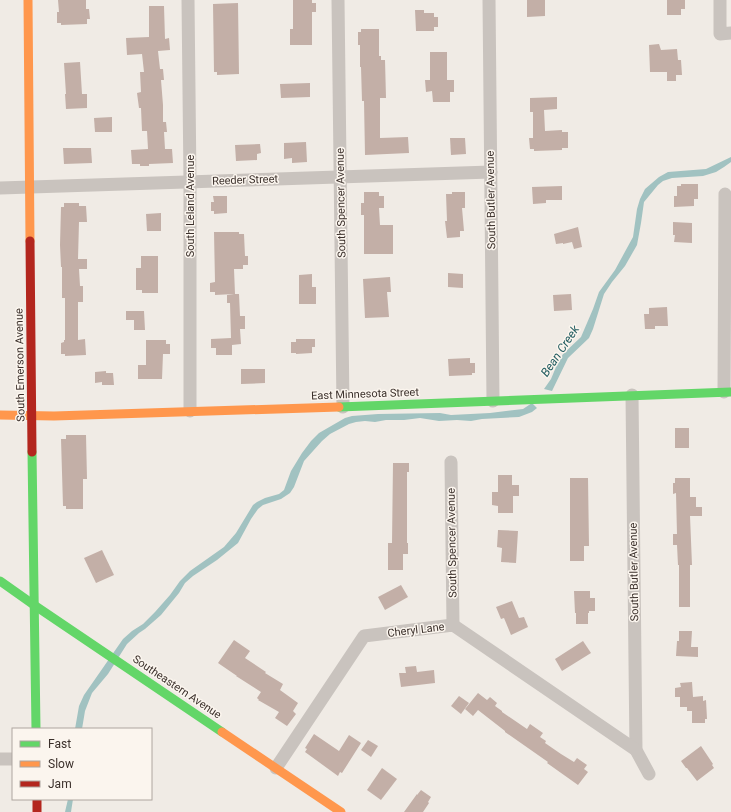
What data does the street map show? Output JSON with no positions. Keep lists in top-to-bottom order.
{
  "streets": {
    "main road": ["South Emerson Avenue", "East Minnesota Street", "Southeastern Avenue"],
    "street": [
      "Reeder Street",
      "South Butler Avenue",
      "South Spencer Avenue",
      "South Leland Avenue",
      "Cheryl Lane"
    ]
  },
  "crossings": [
    ["Reeder Street", "South Butler Avenue"],
    ["Reeder Street", "South Spencer Avenue"],
    ["Reeder Street", "South Leland Avenue"],
    ["Reeder Street", "South Emerson Avenue"],
    ["South Butler Avenue", "East Minnesota Street"],
    ["South Butler Avenue", "Cheryl Lane"],
    ["South Spencer Avenue", "East Minnesota Street"],
    ["South Spencer Avenue", "Cheryl Lane"],
    ["South Leland Avenue", "East Minnesota Street"],
    ["South Emerson Avenue", "East Minnesota Street"],
    ["South Emerson Avenue", "Southeastern Avenue"],
    ["Cheryl Lane", "Southeastern Avenue"]
  ],
  "water": ["Bean Creek"],
  "legend": ["Fast", "Slow", "Jam"]
}
